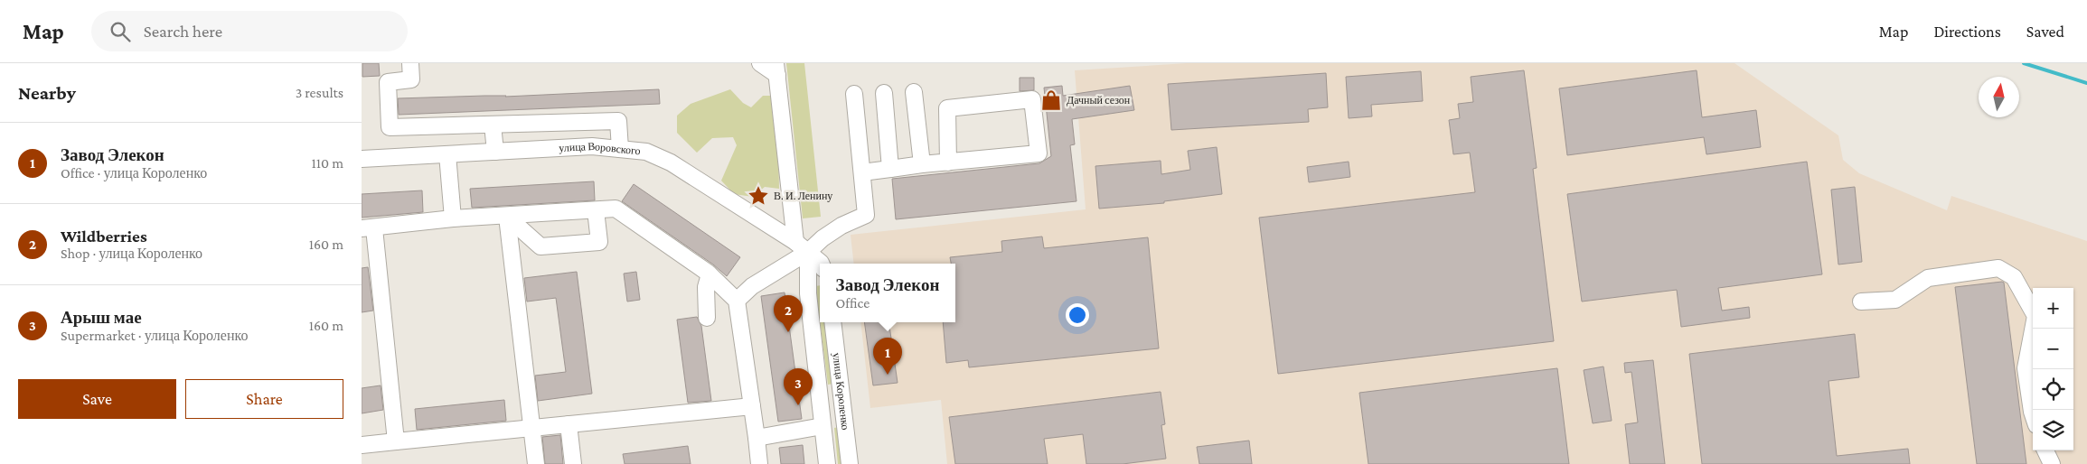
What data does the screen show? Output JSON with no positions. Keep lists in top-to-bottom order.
{
  "streets": {
    "street": ["улица Воровского", "улица Короленко"]
  },
  "crossings": [
    ["улица Воровского", "улица Короленко"]
  ],
  "places": {
    "shop": ["Дачный сезон"],
    "place": ["В. И. Ленину"]
  },
  "north": "top",
  "page": {
    "header": "Map",
    "search": "Search here",
    "nav": ["Map", "Directions", "Saved"],
    "heading": ["Nearby", "3 results"],
    "list": [
      {
        "mark": "1",
        "name": "Завод Элекон",
        "note": "Office · улица Короленко",
        "value": "110 m"
      },
      {
        "mark": "2",
        "name": "Wildberries",
        "note": "Shop · улица Короленко",
        "value": "160 m"
      },
      {
        "mark": "3",
        "name": "Арыш мае",
        "note": "Supermarket · улица Короленко",
        "value": "160 m"
      }
    ],
    "popup": ["Завод Элекон", "Office"],
    "map_buttons": ["+", "−"],
    "pins": ["2", "1", "3"],
    "buttons": ["Save", "Share"]
  }
}
